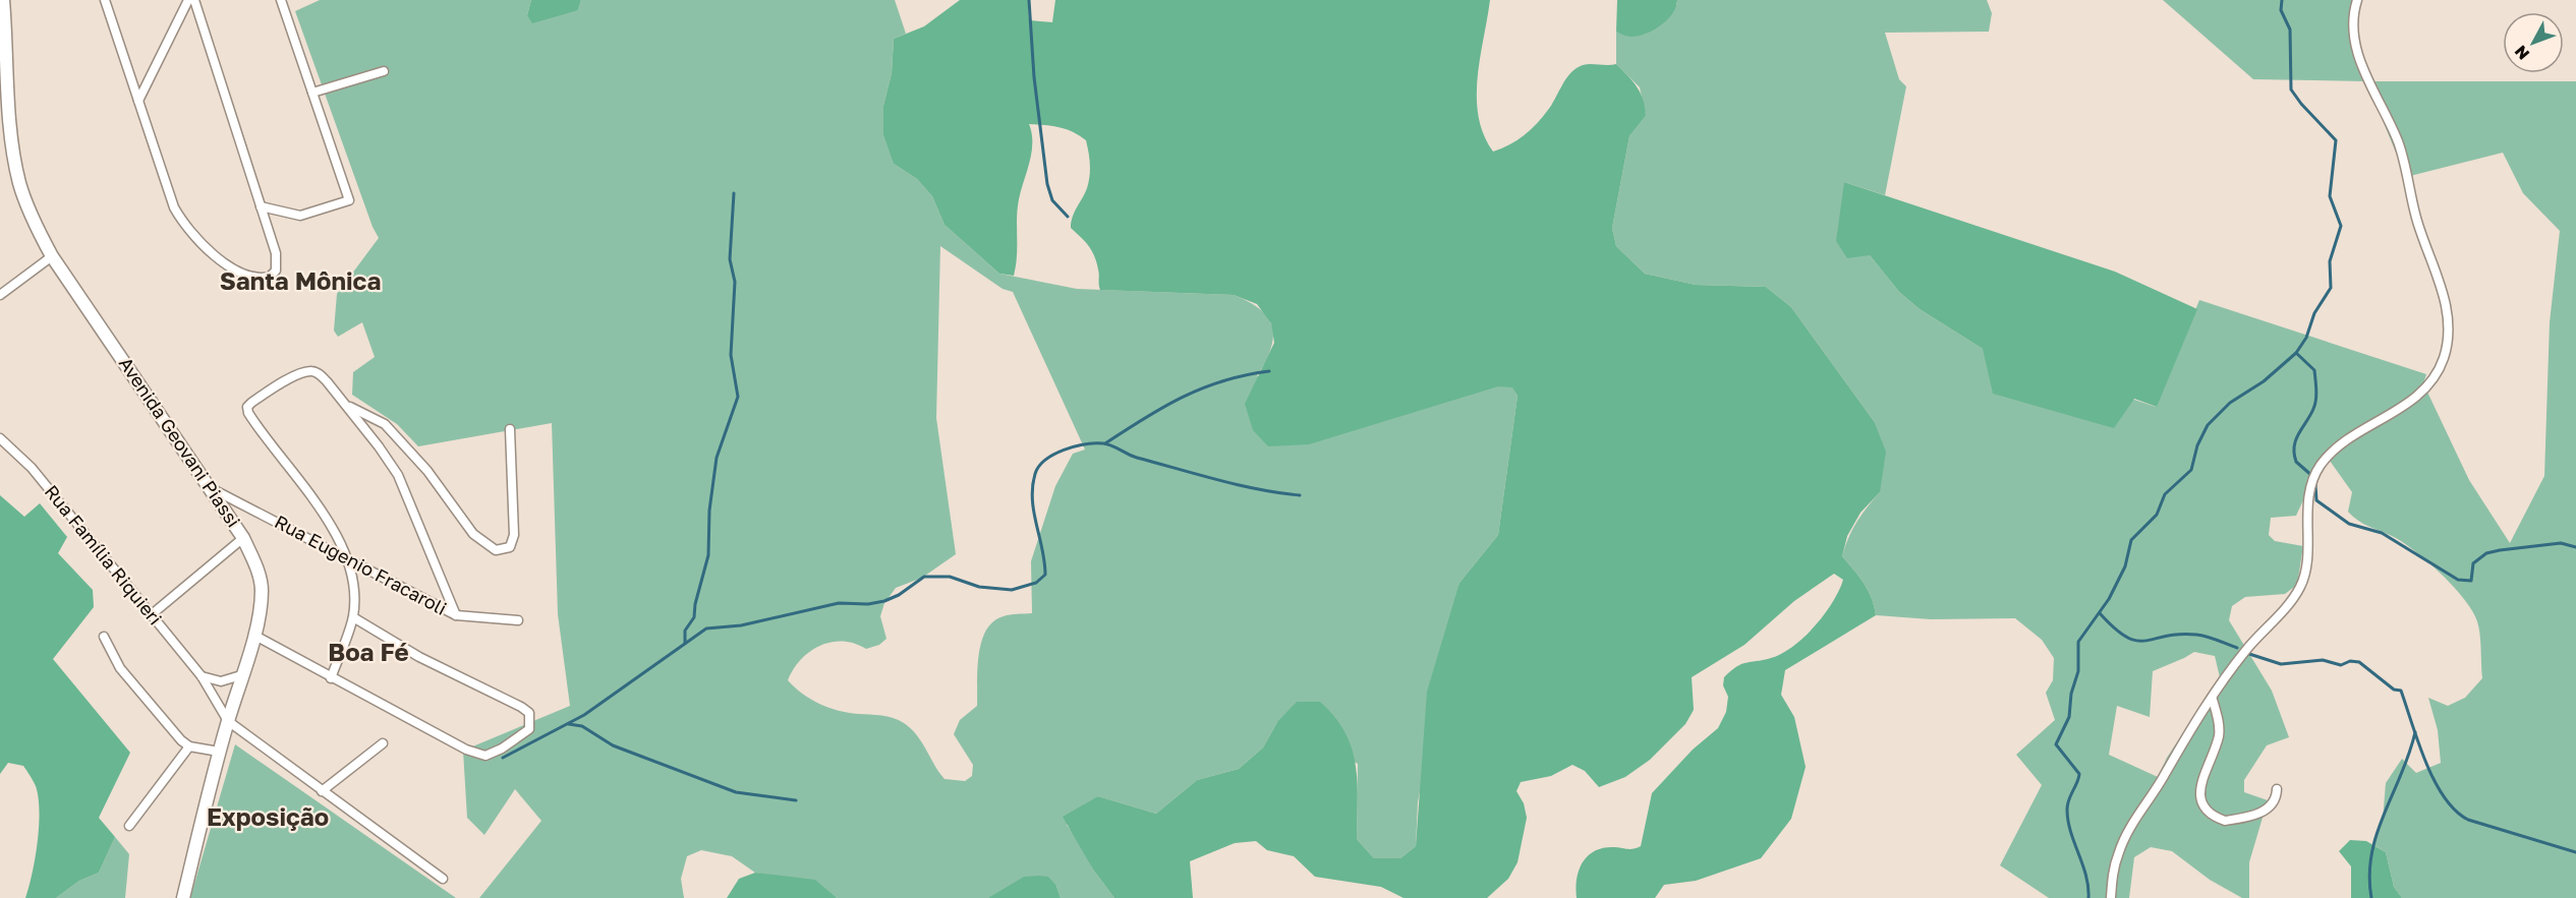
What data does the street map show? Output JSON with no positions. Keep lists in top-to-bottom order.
{
  "streets": {
    "main road": ["Avenida Geovani Piassi"],
    "street": ["Rua Família Riquieri", "Rua Eugenio Fracaroli"]
  },
  "crossings": [
    ["Avenida Geovani Piassi", "Rua Família Riquieri"],
    ["Avenida Geovani Piassi", "Rua Eugenio Fracaroli"]
  ],
  "districts": ["Santa Mônica", "Boa Fé", "Exposição"],
  "north": "bottom left"
}
